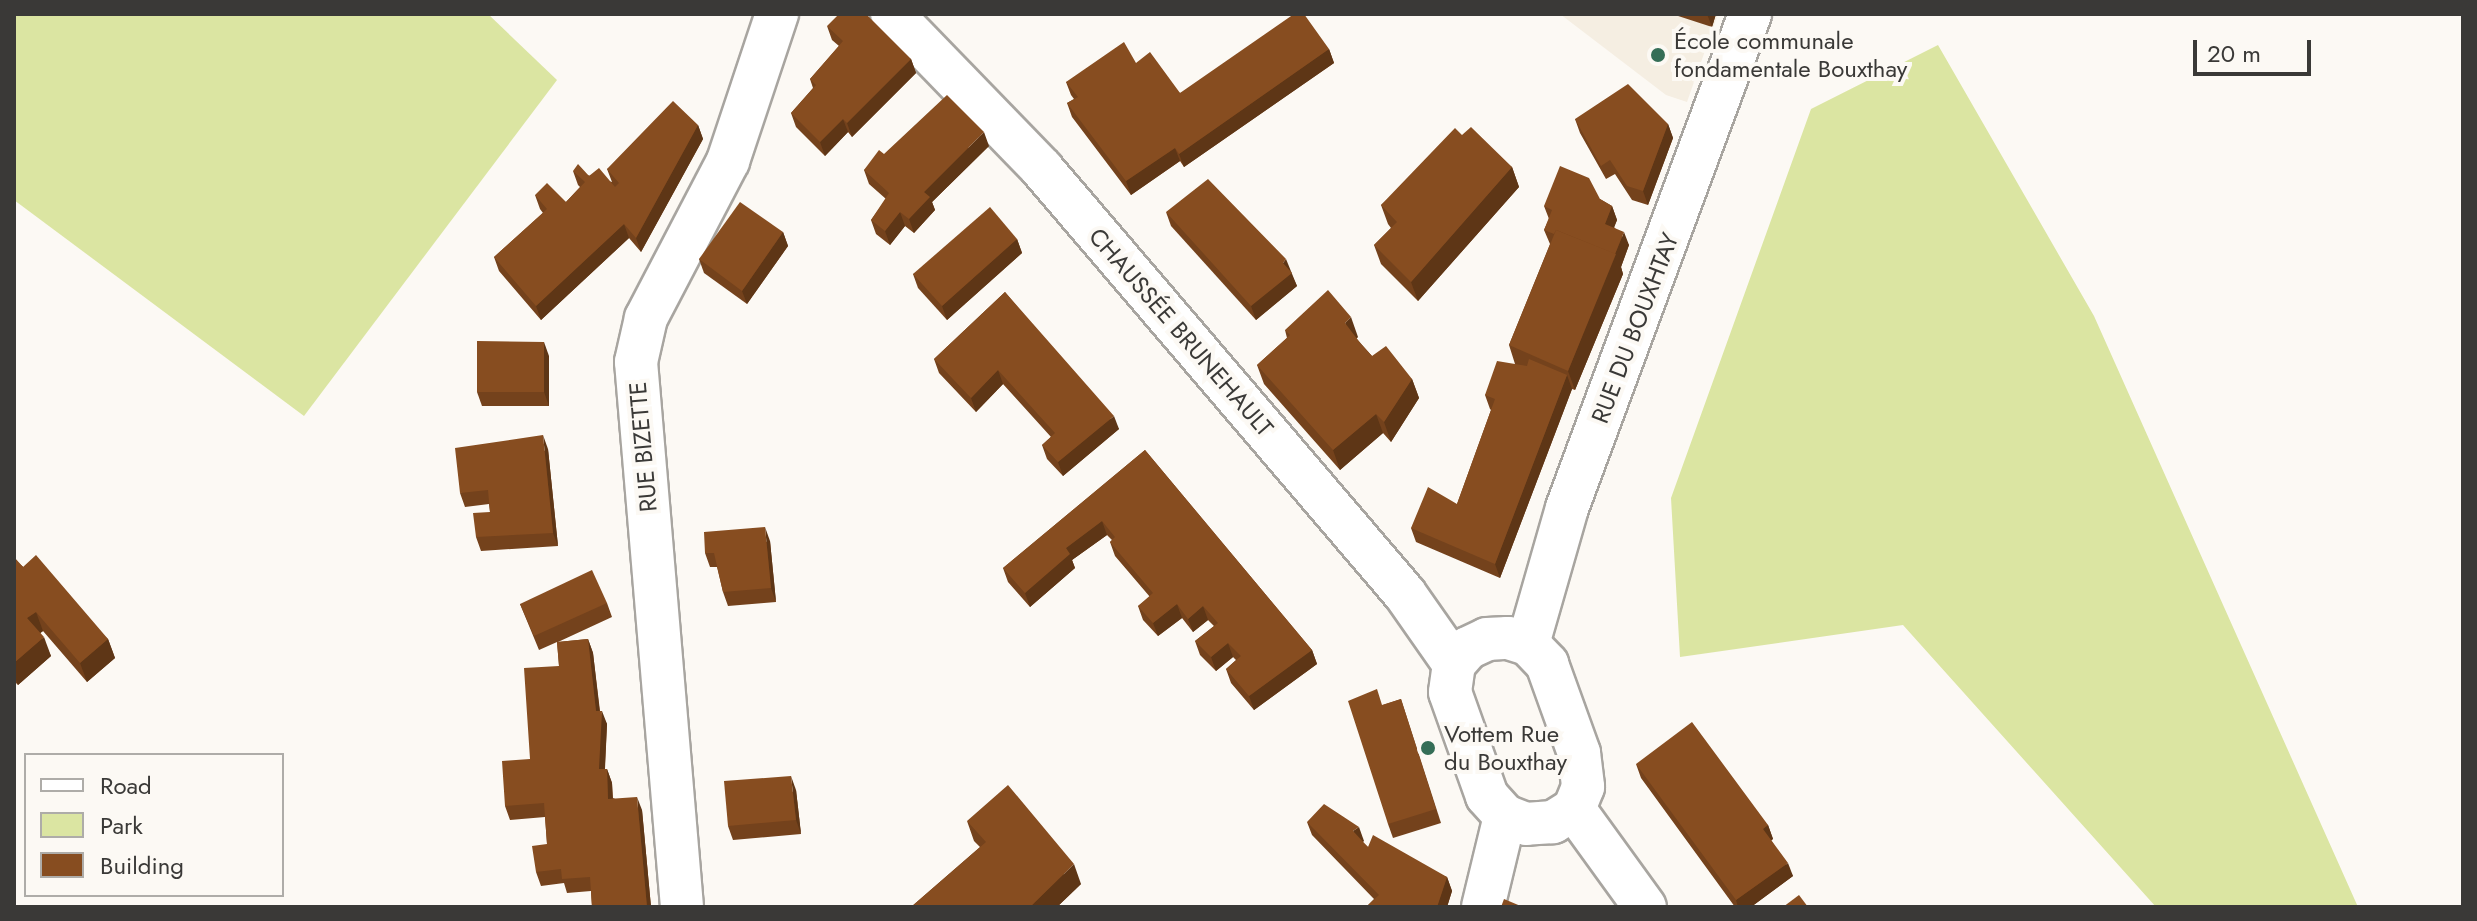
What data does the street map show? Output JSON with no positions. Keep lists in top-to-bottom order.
{
  "streets": {
    "street": ["RUE DU BOUXHTAY", "CHAUSSÉE BRUNEHAULT", "RUE BIZETTE"]
  },
  "places": ["École communale fondamentale Bouxthay", "Vottem Rue du Bouxthay"],
  "legend": ["Road", "Park", "Building"],
  "scale_bar": "20 m"
}
